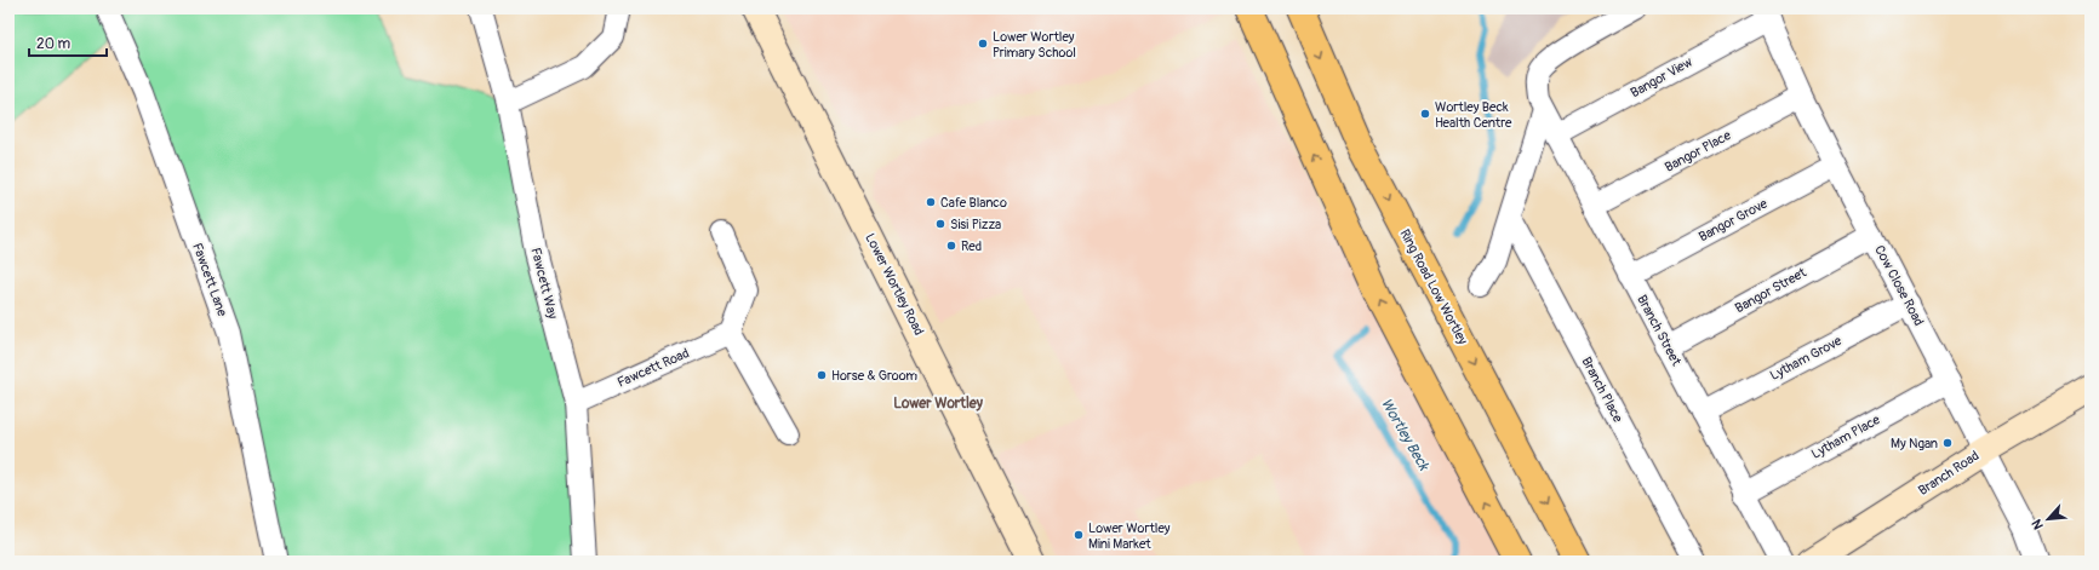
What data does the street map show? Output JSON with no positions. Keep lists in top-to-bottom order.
{
  "streets": {
    "highway": ["Ring Road Low Wortley"],
    "street": [
      "Bangor View",
      "Bangor Place",
      "Bangor Grove",
      "Fawcett Lane",
      "Fawcett Way",
      "Lower Wortley Road",
      "Cow Close Road",
      "Bangor Street",
      "Branch Street",
      "Lytham Grove",
      "Fawcett Road",
      "Branch Place",
      "Lytham Place",
      "Branch Road"
    ]
  },
  "crossings": [
    ["Bangor View", "Cow Close Road"],
    ["Bangor View", "Branch Street"],
    ["Bangor Place", "Cow Close Road"],
    ["Bangor Place", "Branch Street"],
    ["Bangor Grove", "Cow Close Road"],
    ["Bangor Grove", "Branch Street"],
    ["Fawcett Way", "Fawcett Road"],
    ["Cow Close Road", "Bangor Street"],
    ["Cow Close Road", "Lytham Grove"],
    ["Cow Close Road", "Lytham Place"],
    ["Cow Close Road", "Branch Road"],
    ["Bangor Street", "Branch Street"],
    ["Branch Street", "Lytham Grove"],
    ["Branch Street", "Lytham Place"]
  ],
  "districts": ["Lower Wortley"],
  "water": ["Wortley Beck"],
  "places": [
    "Lower Wortley Primary School",
    "Wortley Beck Health Centre",
    "Cafe Blanco",
    "Sisi Pizza",
    "Red",
    "Horse & Groom",
    "My Ngan",
    "Lower Wortley Mini Market"
  ],
  "scale_bar": "20 m",
  "north": "bottom left"
}
